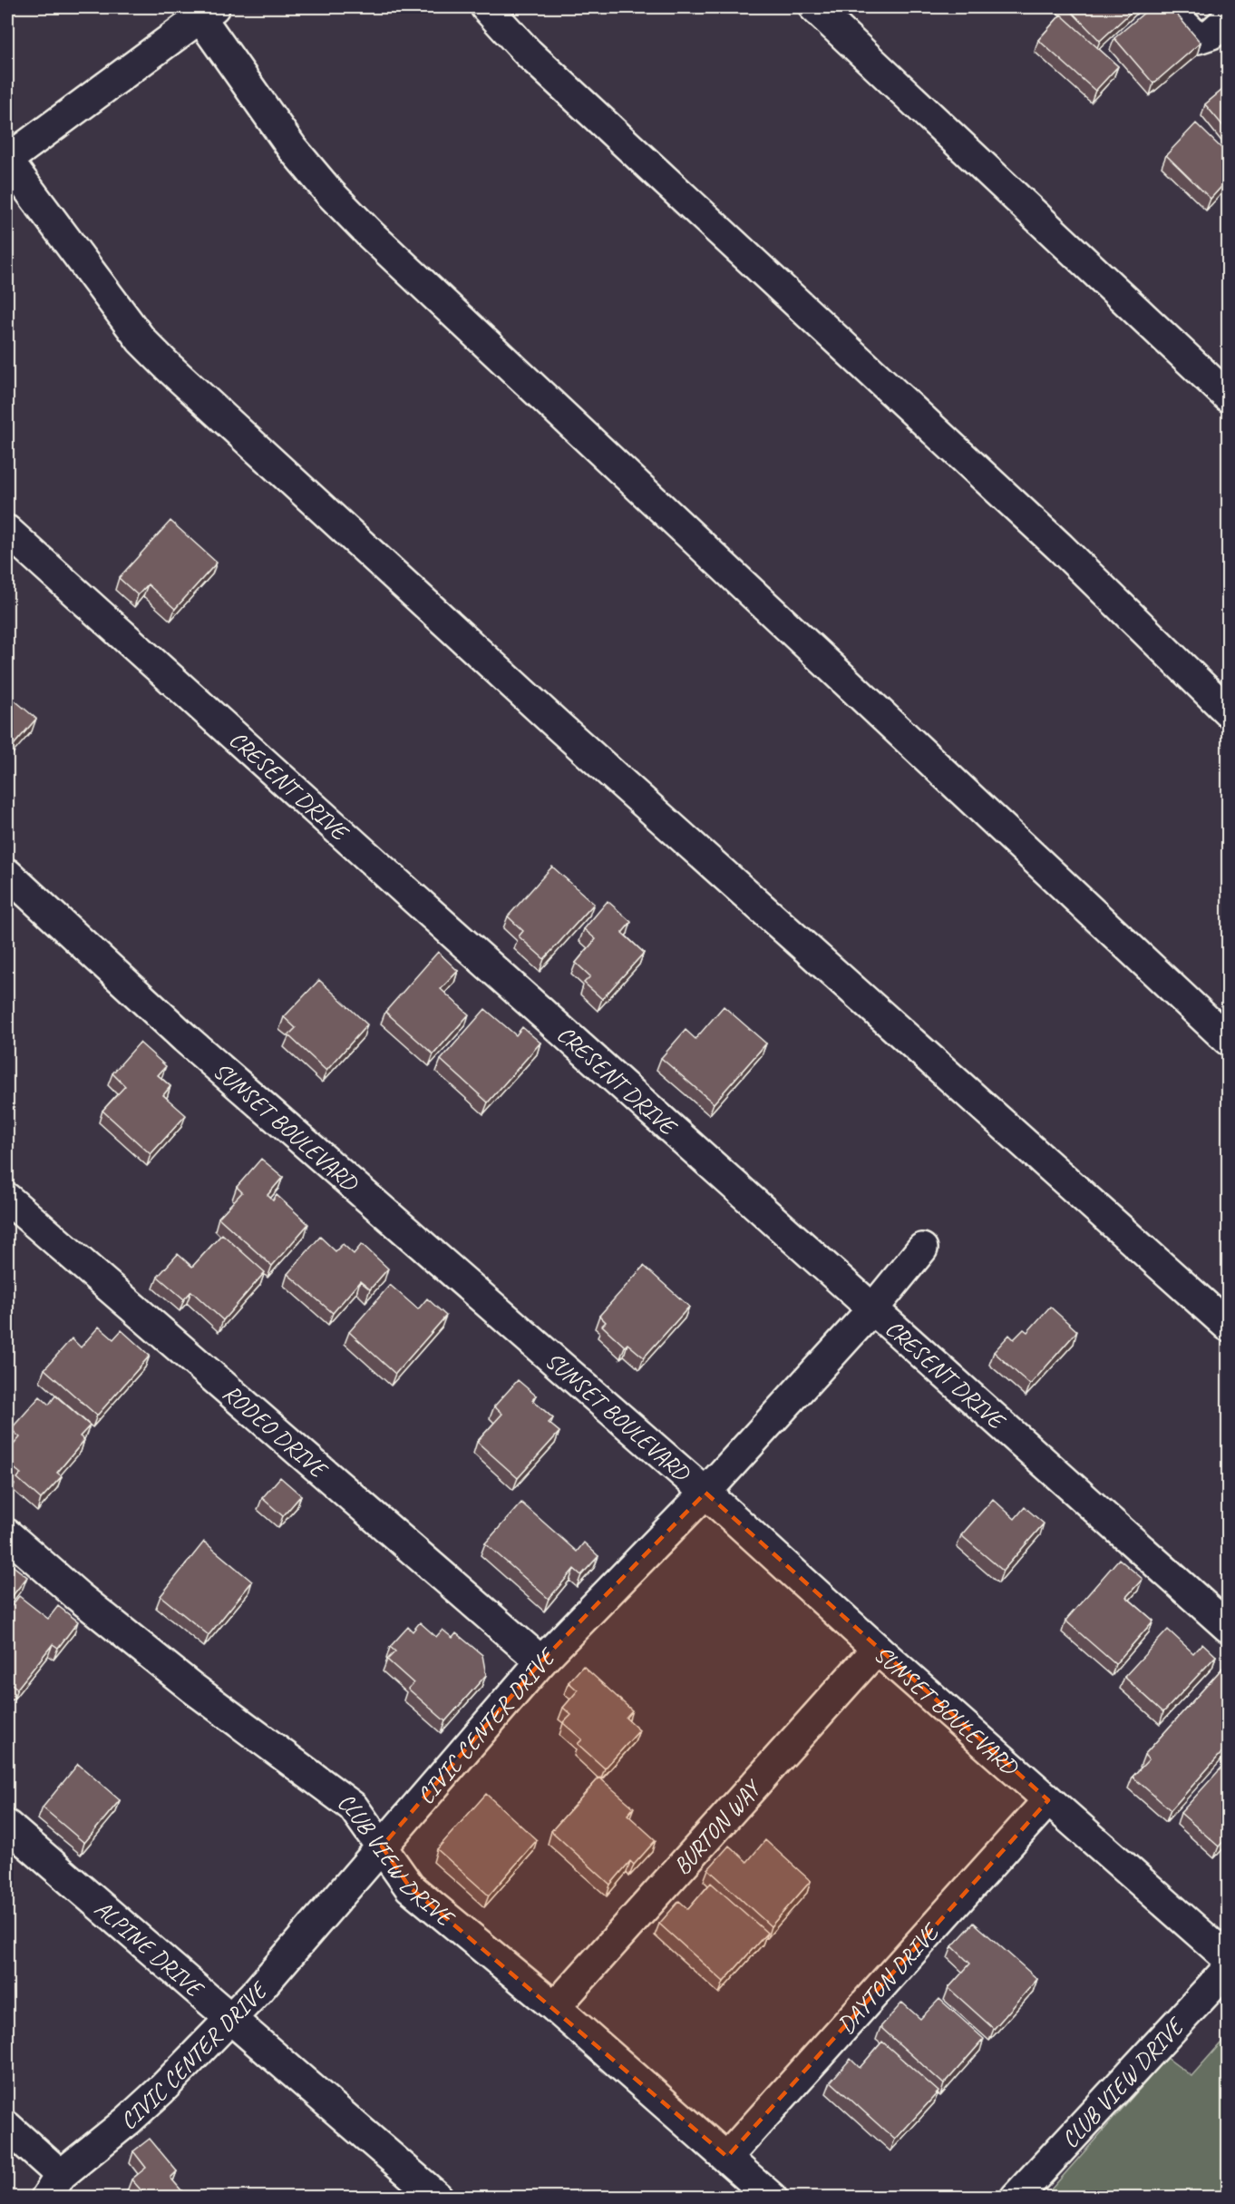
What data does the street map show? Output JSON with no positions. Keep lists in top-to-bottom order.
{
  "streets": {
    "street": [
      "CRESENT DRIVE",
      "SUNSET BOULEVARD",
      "RODEO DRIVE",
      "CIVIC CENTER DRIVE",
      "BURTON WAY",
      "CLUB VIEW DRIVE",
      "ALPINE DRIVE",
      "DAYTON DRIVE"
    ]
  },
  "crossings": [
    ["CRESENT DRIVE", "CIVIC CENTER DRIVE"],
    ["SUNSET BOULEVARD", "CIVIC CENTER DRIVE"],
    ["SUNSET BOULEVARD", "BURTON WAY"],
    ["SUNSET BOULEVARD", "DAYTON DRIVE"],
    ["RODEO DRIVE", "CIVIC CENTER DRIVE"],
    ["CIVIC CENTER DRIVE", "CLUB VIEW DRIVE"],
    ["CIVIC CENTER DRIVE", "ALPINE DRIVE"],
    ["BURTON WAY", "CLUB VIEW DRIVE"],
    ["CLUB VIEW DRIVE", "DAYTON DRIVE"]
  ]
}
